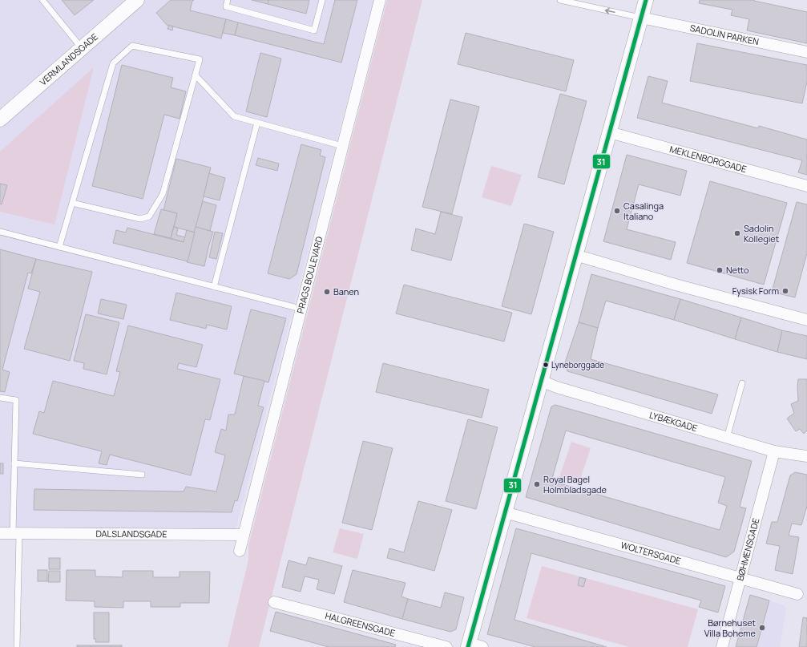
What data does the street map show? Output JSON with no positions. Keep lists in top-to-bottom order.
{
  "streets": {
    "street": [
      "SADOLIN PARKEN",
      "VERMLANDSGADE",
      "MEKLENBORGGADE",
      "PRAGS BOULEVARD",
      "LYBÆKGADE",
      "DALSLANDSGADE",
      "BØHMENSGADE",
      "WOLTERSGADE",
      "HALGREENSGADE"
    ]
  },
  "crossings": [
    ["PRAGS BOULEVARD", "DALSLANDSGADE"],
    ["LYBÆKGADE", "BØHMENSGADE"],
    ["BØHMENSGADE", "WOLTERSGADE"]
  ],
  "places": [
    "Casalinga Italiano",
    "Sadolin Kollegiet",
    "Netto",
    "Fysisk Form",
    "Banen",
    "Lyneborggade",
    "Royal Bagel Holmbladsgade",
    "Børnehuset Villa Boheme"
  ],
  "lines": ["transit line 31"]
}
